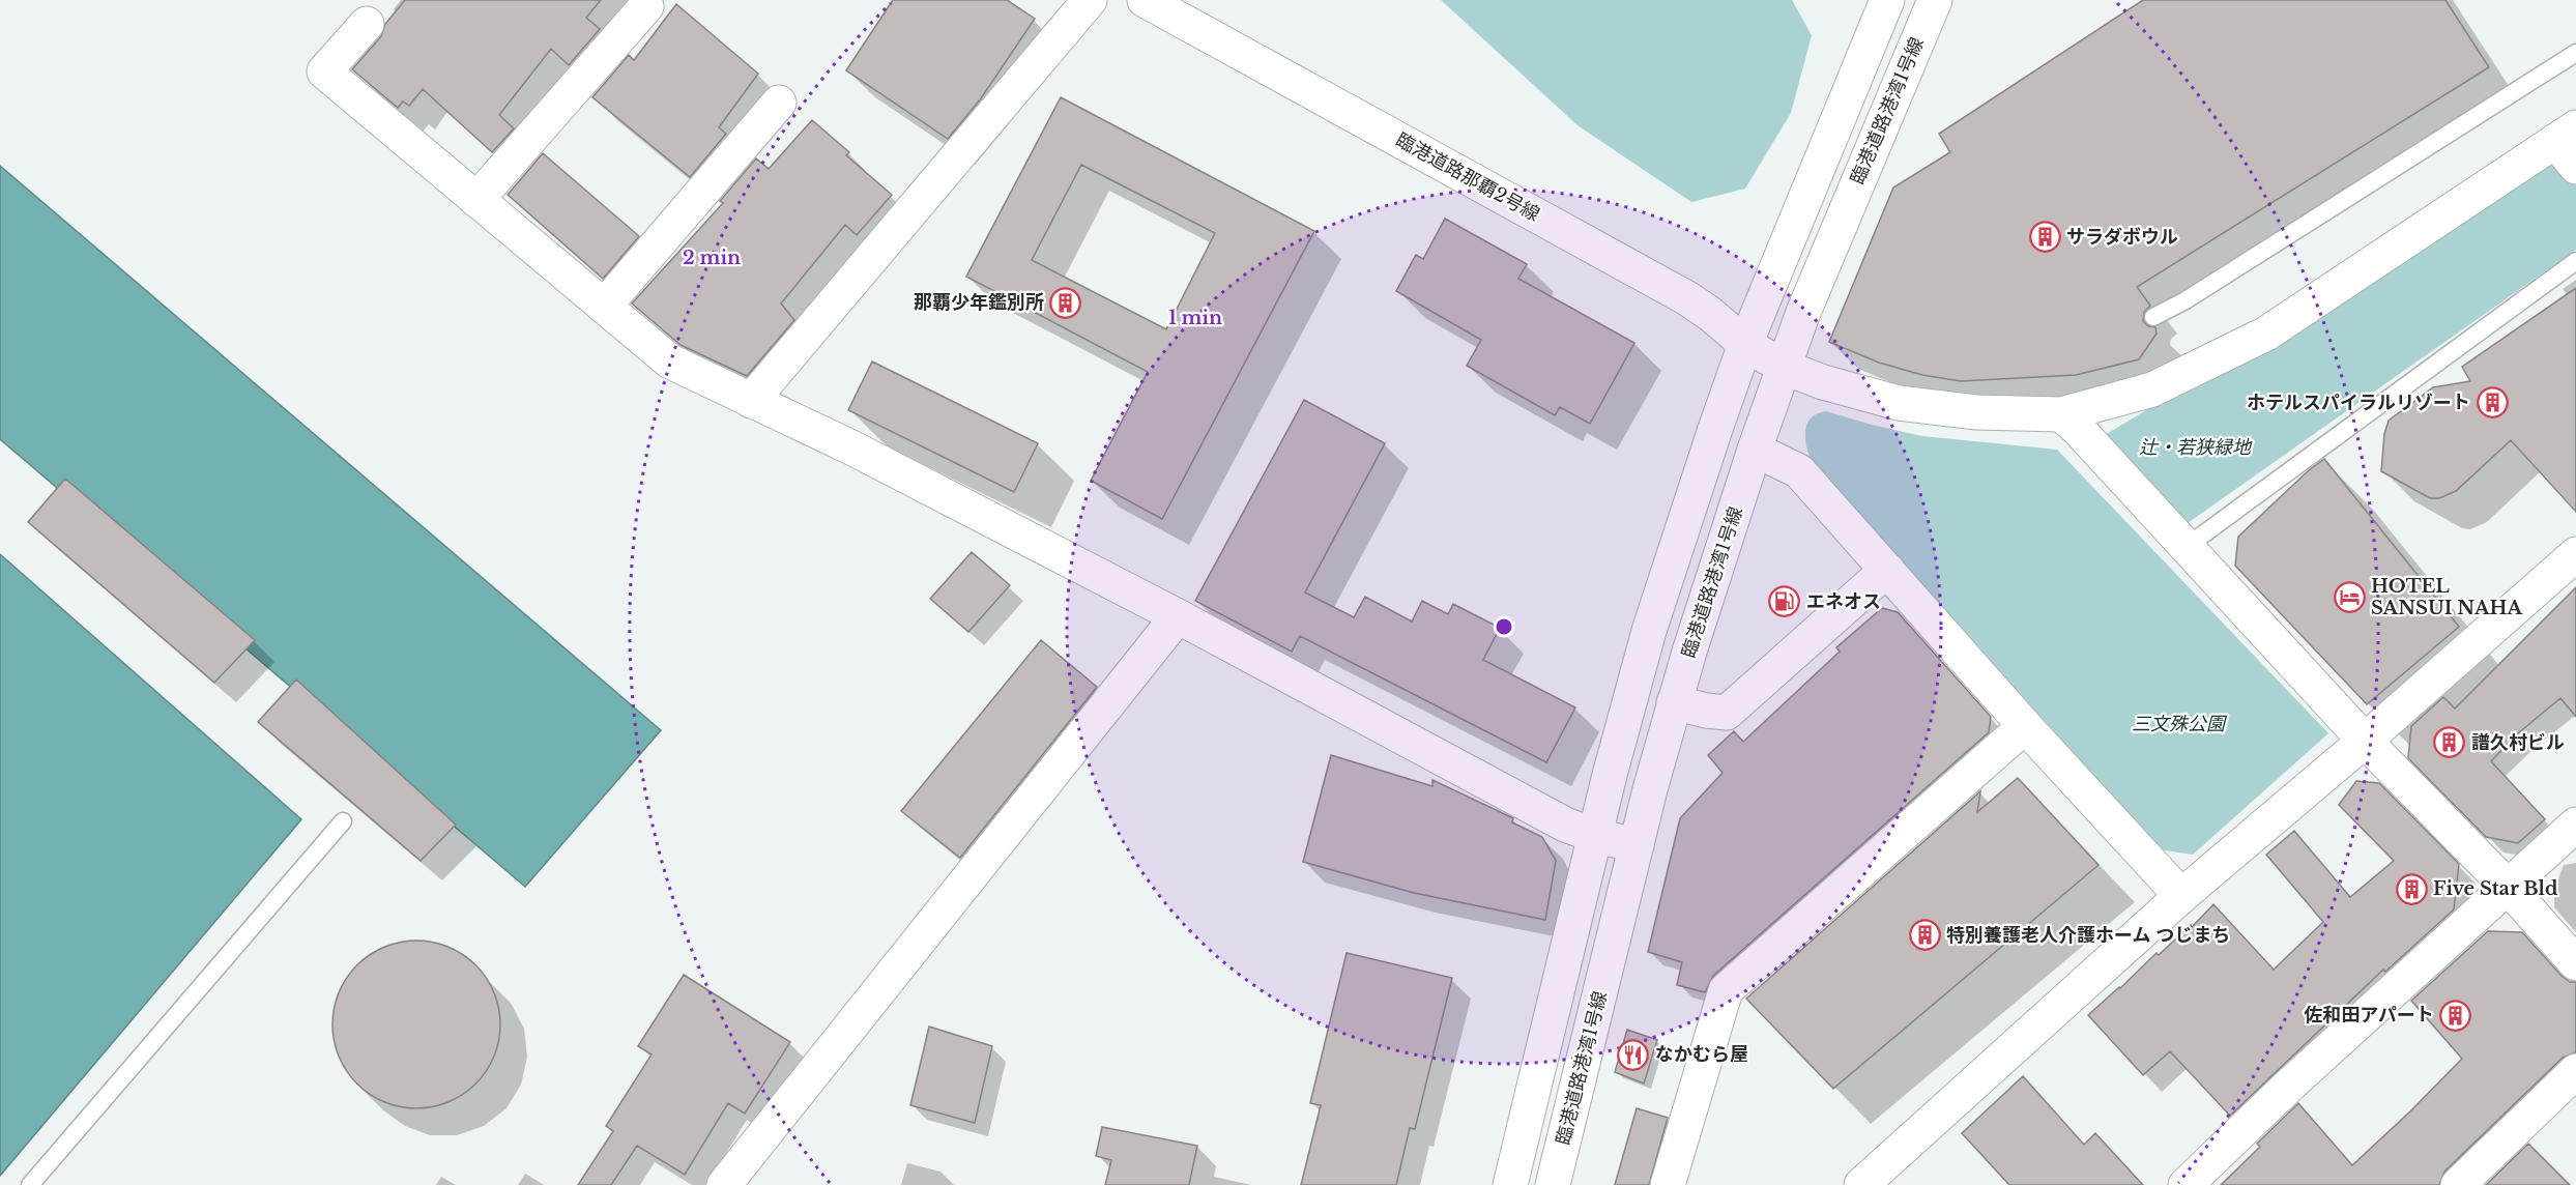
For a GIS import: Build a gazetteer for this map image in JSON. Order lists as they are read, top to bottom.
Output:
{
  "streets": {
    "street": ["臨港道路港湾1号線", "臨港道路那覇2号線"]
  },
  "crossings": [
    ["臨港道路港湾1号線", "臨港道路那覇2号線"]
  ],
  "parks": ["辻・若狭緑地", "三文殊公園"],
  "places": {
    "building": [
      "サラダボウル",
      "那覇少年鑑別所",
      "ホテルスパイラルリゾート",
      "譜久村ビル",
      "Five Star Bld",
      "特別養護老人介護ホーム つじまち",
      "佐和田アパート"
    ],
    "hotel": ["HOTEL SANSUI NAHA"],
    "fuel station": ["エネオス"],
    "restaurant": ["なかむら屋"]
  },
  "rings": ["2 min", "1 min"]
}
